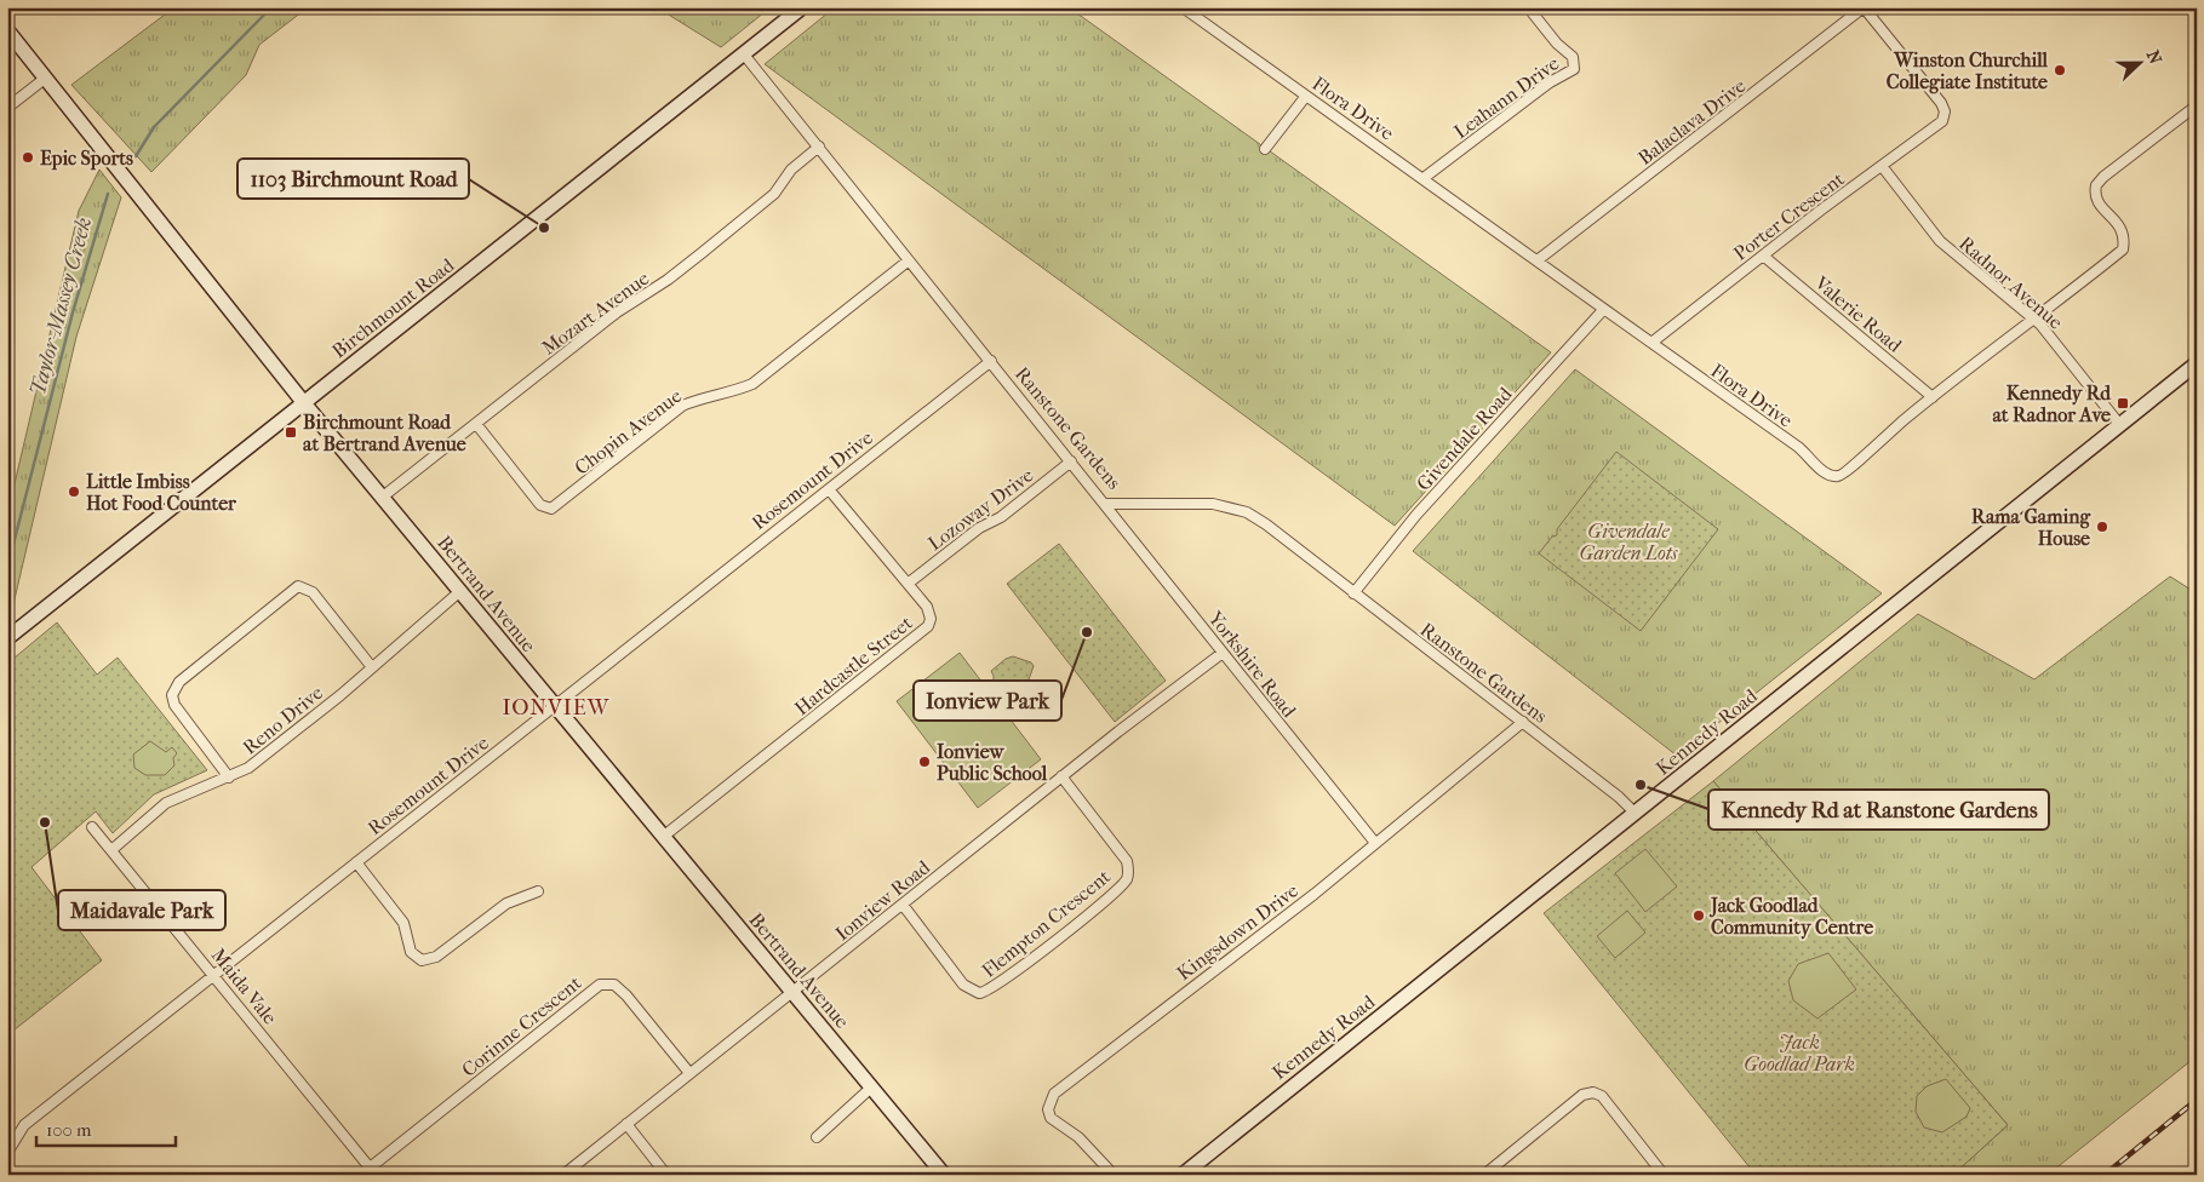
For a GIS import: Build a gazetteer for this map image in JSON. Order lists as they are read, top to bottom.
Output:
{
  "streets": {
    "main road": ["Birchmount Road", "Bertrand Avenue", "Kennedy Road"],
    "street": [
      "Leahann Drive",
      "Flora Drive",
      "Balaclava Drive",
      "Porter Crescent",
      "Radnor Avenue",
      "Mozart Avenue",
      "Valerie Road",
      "Ranstone Gardens",
      "Chopin Avenue",
      "Givendale Road",
      "Rosemount Drive",
      "Lozoway Drive",
      "Yorkshire Road",
      "Hardcastle Street",
      "Reno Drive",
      "Ionview Road",
      "Flempton Crescent",
      "Kingsdown Drive",
      "Maida Vale",
      "Corinne Crescent"
    ]
  },
  "crossings": [
    ["Leahann Drive", "Flora Drive"],
    ["Flora Drive", "Balaclava Drive"],
    ["Flora Drive", "Porter Crescent"],
    ["Flora Drive", "Radnor Avenue"],
    ["Flora Drive", "Valerie Road"],
    ["Flora Drive", "Givendale Road"],
    ["Balaclava Drive", "Porter Crescent"],
    ["Porter Crescent", "Radnor Avenue"],
    ["Porter Crescent", "Valerie Road"],
    ["Radnor Avenue", "Kennedy Road"],
    ["Birchmount Road", "Ranstone Gardens"],
    ["Birchmount Road", "Bertrand Avenue"],
    ["Mozart Avenue", "Ranstone Gardens"],
    ["Mozart Avenue", "Chopin Avenue"],
    ["Mozart Avenue", "Bertrand Avenue"],
    ["Ranstone Gardens", "Chopin Avenue"],
    ["Ranstone Gardens", "Givendale Road"],
    ["Ranstone Gardens", "Rosemount Drive"],
    ["Ranstone Gardens", "Lozoway Drive"],
    ["Ranstone Gardens", "Yorkshire Road"],
    ["Ranstone Gardens", "Kennedy Road"],
    ["Ranstone Gardens", "Kingsdown Drive"],
    ["Rosemount Drive", "Bertrand Avenue"],
    ["Rosemount Drive", "Hardcastle Street"],
    ["Rosemount Drive", "Maida Vale"],
    ["Lozoway Drive", "Hardcastle Street"],
    ["Bertrand Avenue", "Hardcastle Street"],
    ["Bertrand Avenue", "Reno Drive"],
    ["Bertrand Avenue", "Ionview Road"],
    ["Yorkshire Road", "Ionview Road"],
    ["Yorkshire Road", "Kingsdown Drive"],
    ["Reno Drive", "Maida Vale"],
    ["Ionview Road", "Flempton Crescent"],
    ["Ionview Road", "Corinne Crescent"],
    ["Maida Vale", "Corinne Crescent"]
  ],
  "districts": ["IONVIEW"],
  "water": ["Taylor-Massey Creek"],
  "parks": ["Givendale Garden Lots", "Jack Goodlad Park"],
  "places": {
    "other": [
      "Winston Churchill Collegiate Institute",
      "Epic Sports",
      "1103 Birchmount Road",
      "Little Imbiss Hot Food Counter",
      "Rama Gaming House",
      "Ionview Park",
      "Ionview Public School",
      "Kennedy Rd at Ranstone Gardens",
      "Maidavale Park",
      "Jack Goodlad Community Centre"
    ],
    "transit": ["Kennedy Rd at Radnor Ave", "Birchmount Road at Bertrand Avenue"]
  },
  "scale_bar": "100 m",
  "north": "right"
}
